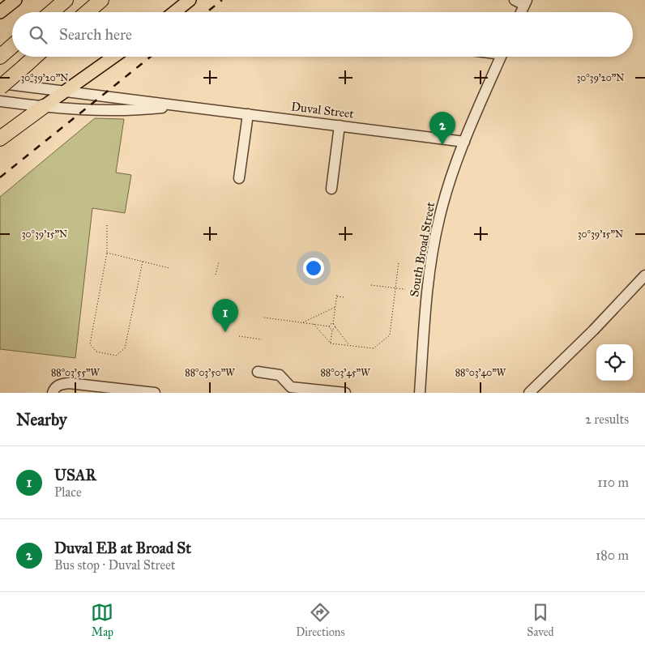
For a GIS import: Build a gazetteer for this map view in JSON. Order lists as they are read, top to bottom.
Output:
{
  "streets": {
    "street": ["Duval Street", "South Broad Street"]
  },
  "crossings": [
    ["Duval Street", "South Broad Street"]
  ],
  "page": {
    "search": "Search here",
    "pins": ["2", "1"],
    "heading": ["Nearby", "2 results"],
    "list": [
      {
        "mark": "1",
        "name": "USAR",
        "note": "Place",
        "value": "110 m"
      },
      {
        "mark": "2",
        "name": "Duval EB at Broad St",
        "note": "Bus stop · Duval Street",
        "value": "180 m"
      }
    ],
    "nav": ["Map", "Directions", "Saved"]
  },
  "coordinates": [
    "30°39'20\"N",
    "30°39'15\"N",
    "88°03'55\"W",
    "88°03'50\"W",
    "88°03'45\"W",
    "88°03'40\"W"
  ]
}
